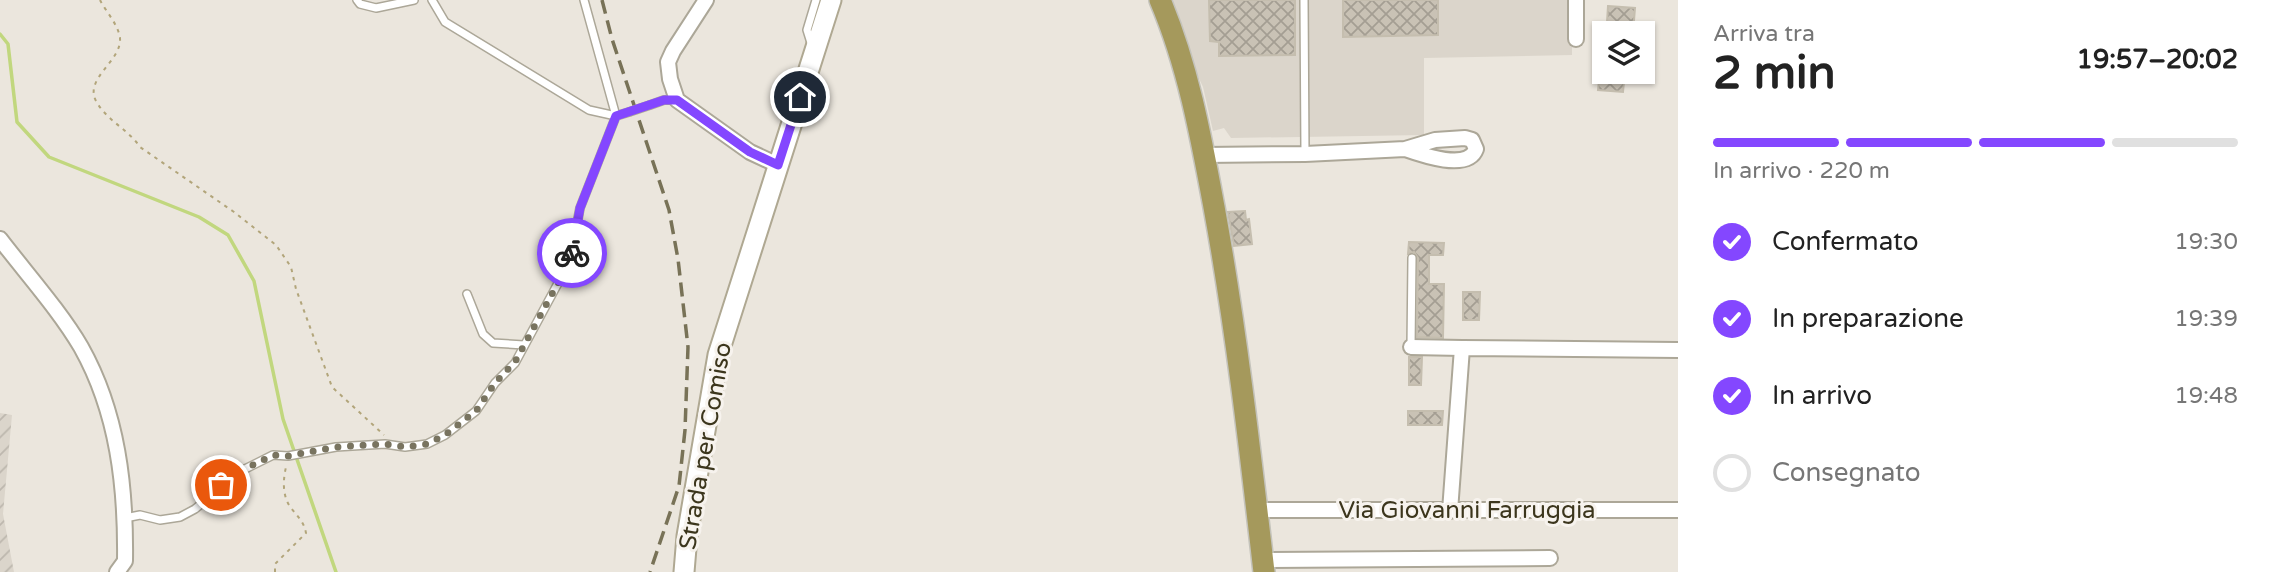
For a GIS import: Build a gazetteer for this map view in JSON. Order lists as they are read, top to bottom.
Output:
{
  "streets": {
    "main road": ["Strada per Comiso"],
    "street": ["Via Giovanni Farruggia"]
  },
  "page": {
    "heading": ["2 min", "Arriva tra", "19:57–20:02"],
    "bar": "In arrivo · 220 m",
    "list": [
      ["Confermato", "19:30"],
      ["In preparazione", "19:39"],
      ["In arrivo", "19:48"],
      "Consegnato"
    ]
  }
}
